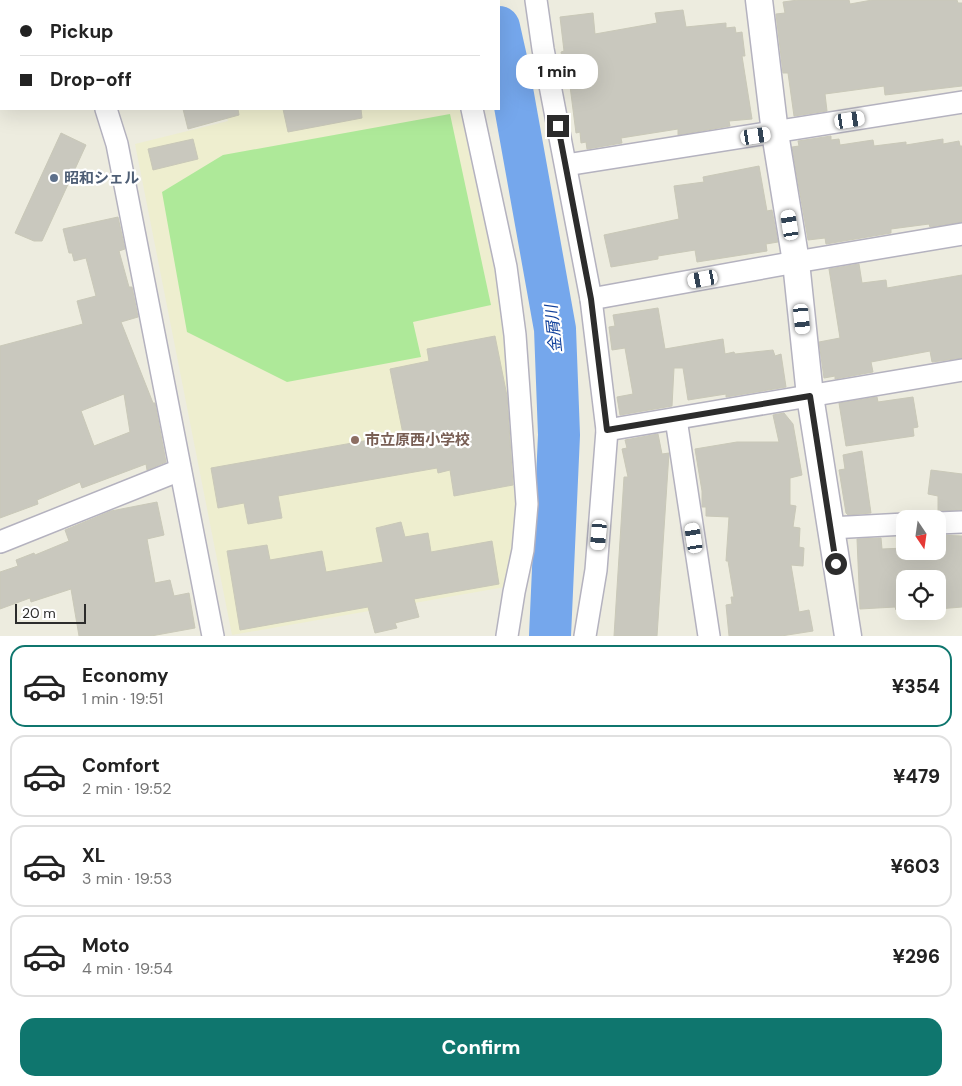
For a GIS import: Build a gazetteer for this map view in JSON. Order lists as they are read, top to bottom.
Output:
{
  "water": ["金屑川"],
  "places": ["昭和シェル", "市立原西小学校"],
  "scale_bar": "20 m",
  "north": "bottom",
  "page": {
    "banner": ["Pickup", "Drop-off"],
    "bubble": "1 min",
    "scale": "20 m",
    "list": [
      {
        "name": "Economy",
        "note": "1 min · 19:51",
        "value": "¥354"
      },
      {
        "name": "Comfort",
        "note": "2 min · 19:52",
        "value": "¥479"
      },
      {
        "name": "XL",
        "note": "3 min · 19:53",
        "value": "¥603"
      },
      {
        "name": "Moto",
        "note": "4 min · 19:54",
        "value": "¥296"
      }
    ],
    "buttons": "Confirm"
  }
}
